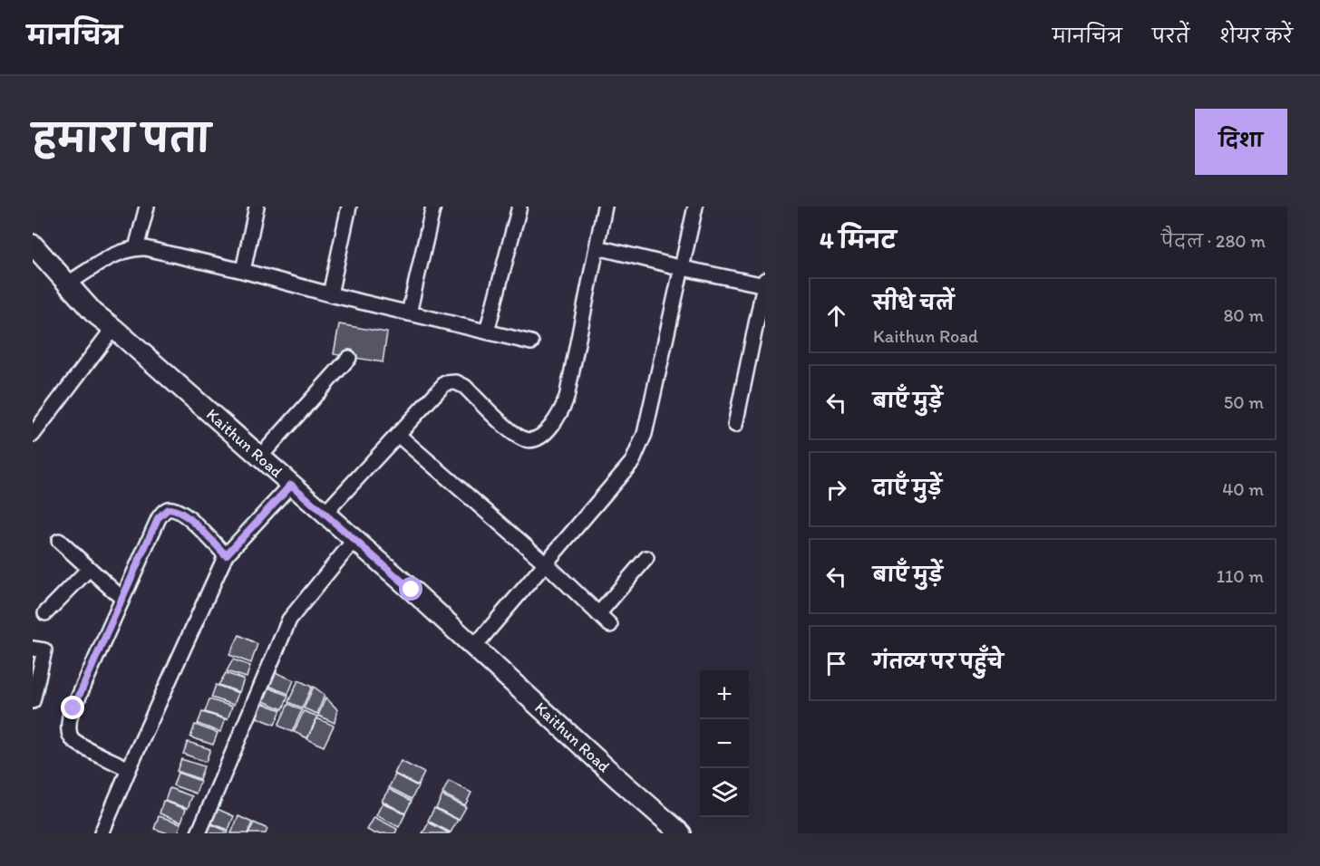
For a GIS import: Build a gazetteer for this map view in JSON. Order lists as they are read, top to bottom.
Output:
{
  "streets": {
    "street": ["Kaithun Road"]
  },
  "page": {
    "header": "मानचित्र",
    "nav": ["मानचित्र", "परतें", "शेयर करें"],
    "title": "हमारा पता",
    "buttons": "दिशा",
    "heading": ["4 मिनट", "पैदल · 280 m"],
    "list": [
      ["सीधे चलें", "Kaithun Road", "80 m"],
      ["बाएँ मुड़ें", "50 m"],
      ["दाएँ मुड़ें", "40 m"],
      ["बाएँ मुड़ें", "110 m"],
      "गंतव्य पर पहुँचे"
    ],
    "map_buttons": ["+", "−"]
  }
}
